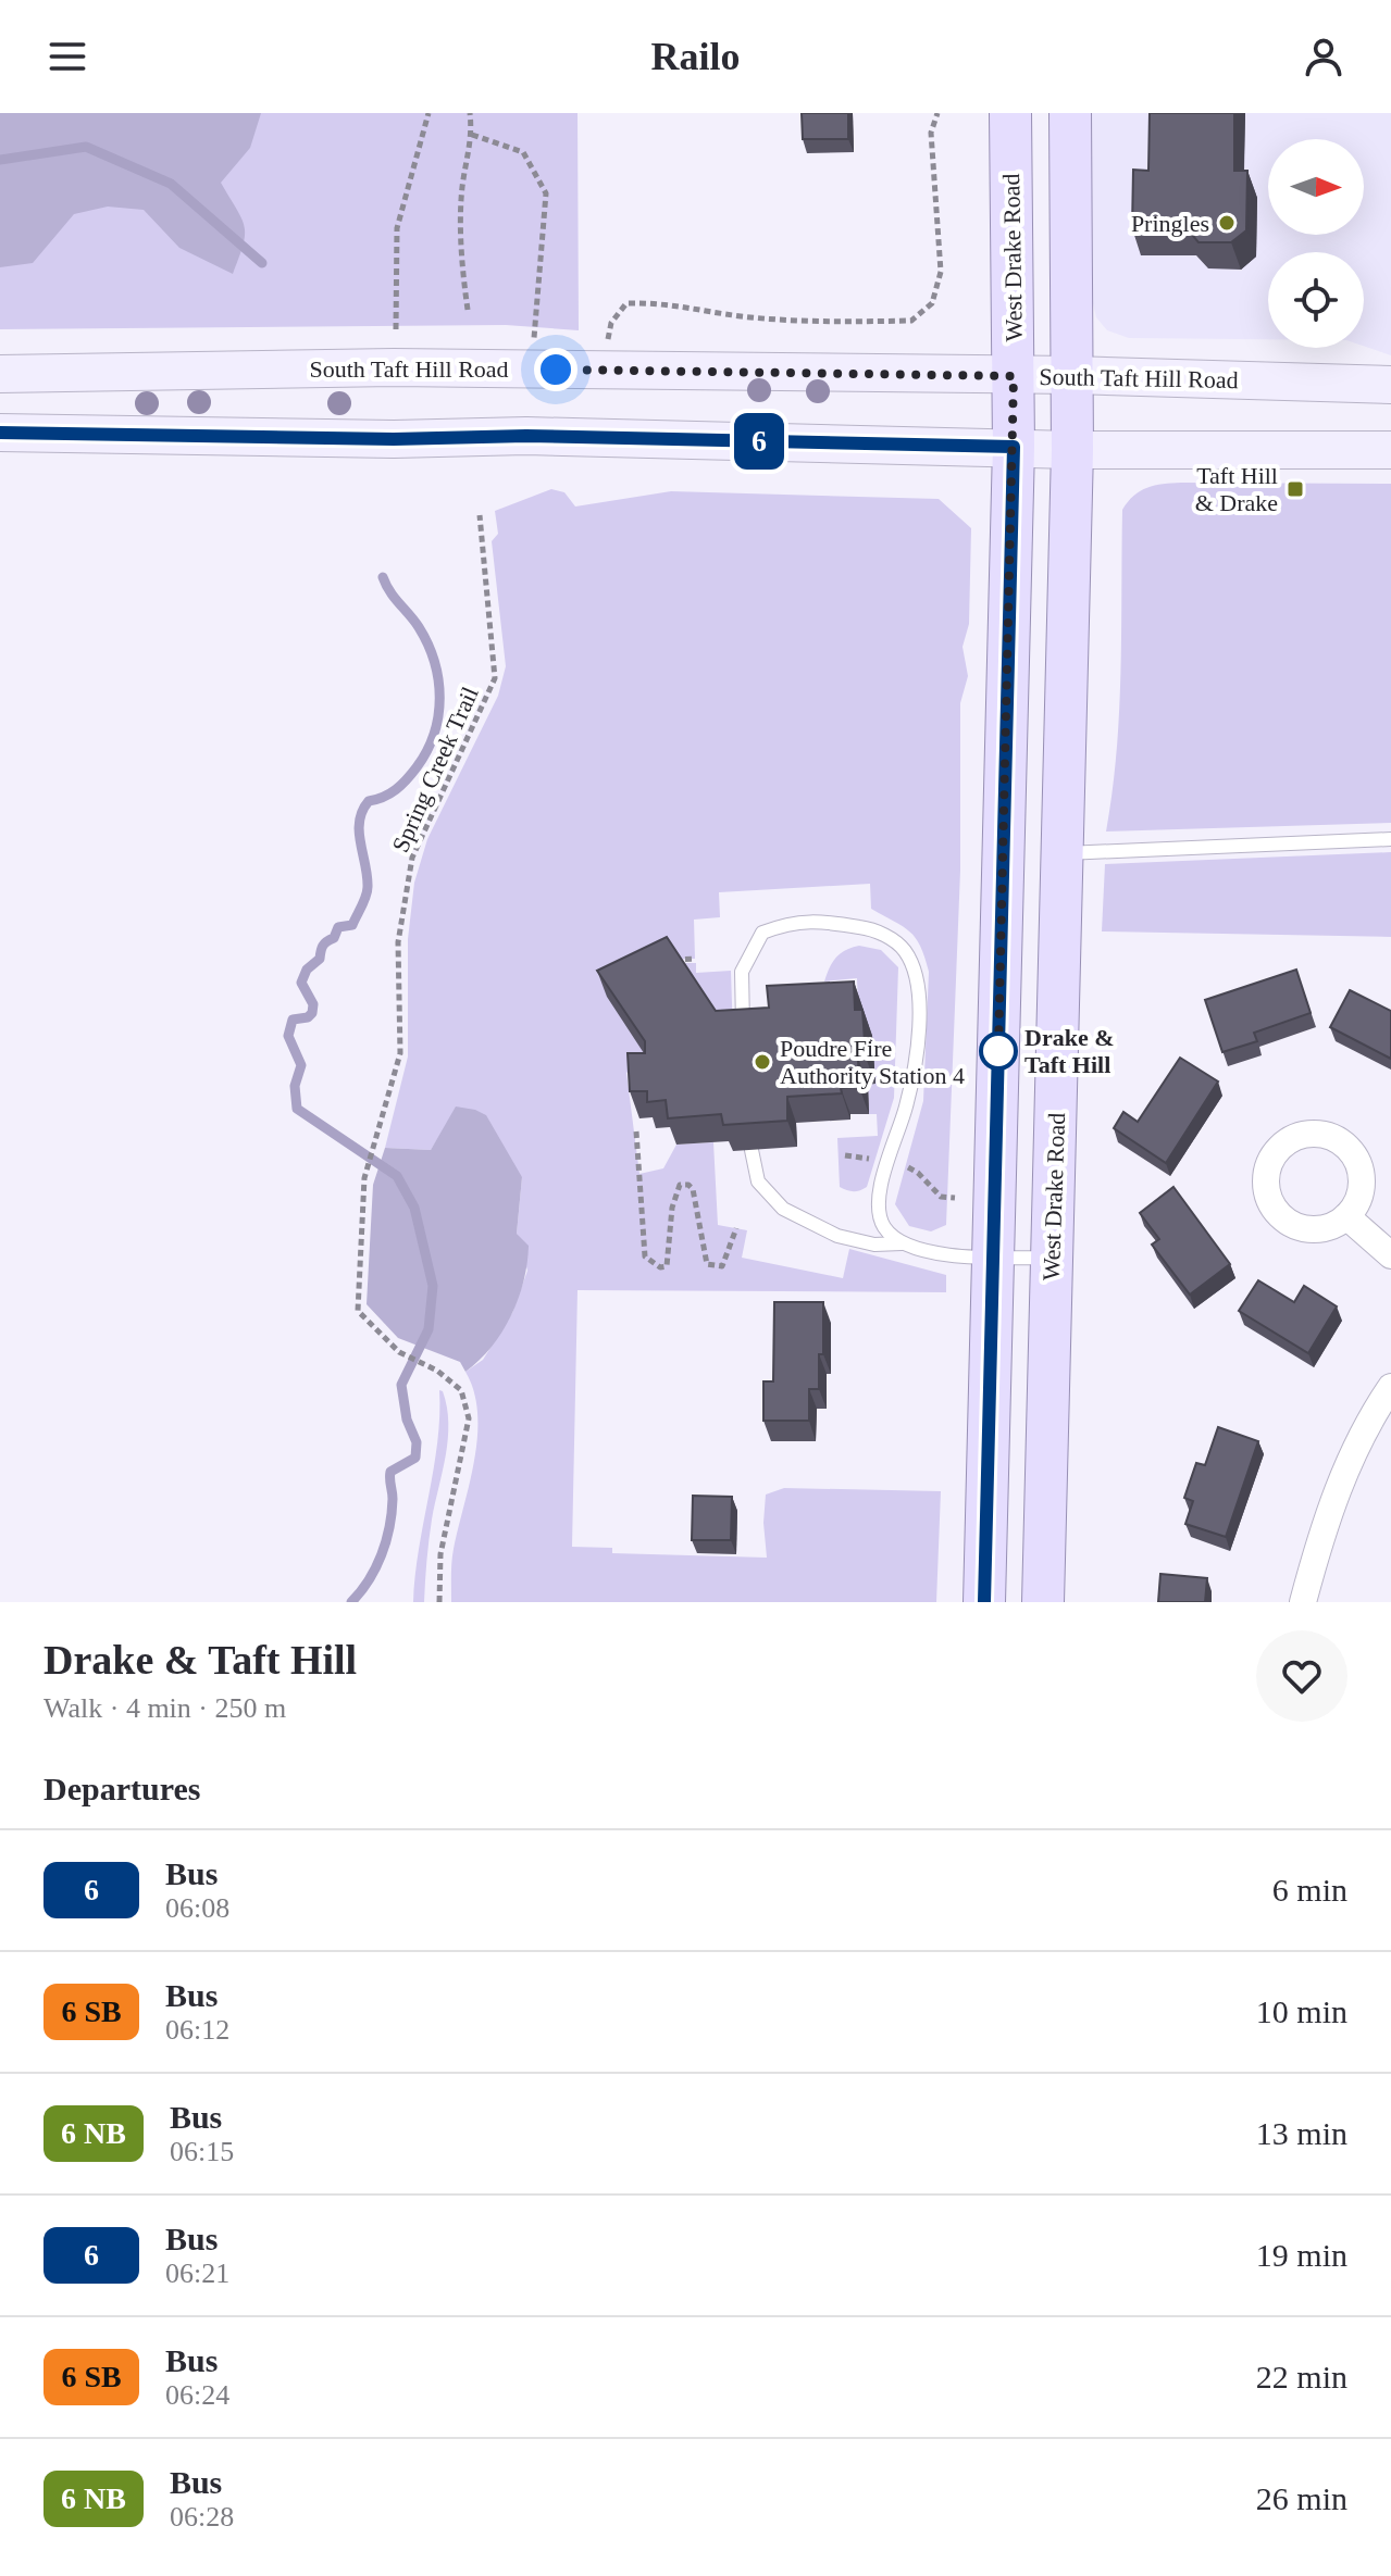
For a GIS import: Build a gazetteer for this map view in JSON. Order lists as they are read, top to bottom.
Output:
{
  "streets": {
    "main road": ["West Drake Road", "South Taft Hill Road"],
    "path": ["Spring Creek Trail"]
  },
  "crossings": [
    ["West Drake Road", "South Taft Hill Road"]
  ],
  "places": {
    "other": ["Pringles", "Drake & Taft Hill", "Poudre Fire Authority Station 4"],
    "transit": ["Taft Hill & Drake"]
  },
  "lines": ["bus line 6"],
  "north": "right",
  "page": {
    "header": "Railo",
    "on_map": "6",
    "heading": [
      ["Drake & Taft Hill", "Walk · 4 min · 250 m"],
      "Departures"
    ],
    "list": [
      {
        "mark": "6",
        "name": "Bus",
        "note": "06:08",
        "value": "6 min"
      },
      {
        "mark": "6 SB",
        "name": "Bus",
        "note": "06:12",
        "value": "10 min"
      },
      {
        "mark": "6 NB",
        "name": "Bus",
        "note": "06:15",
        "value": "13 min"
      },
      {
        "mark": "6",
        "name": "Bus",
        "note": "06:21",
        "value": "19 min"
      },
      {
        "mark": "6 SB",
        "name": "Bus",
        "note": "06:24",
        "value": "22 min"
      },
      {
        "mark": "6 NB",
        "name": "Bus",
        "note": "06:28",
        "value": "26 min"
      }
    ]
  }
}
